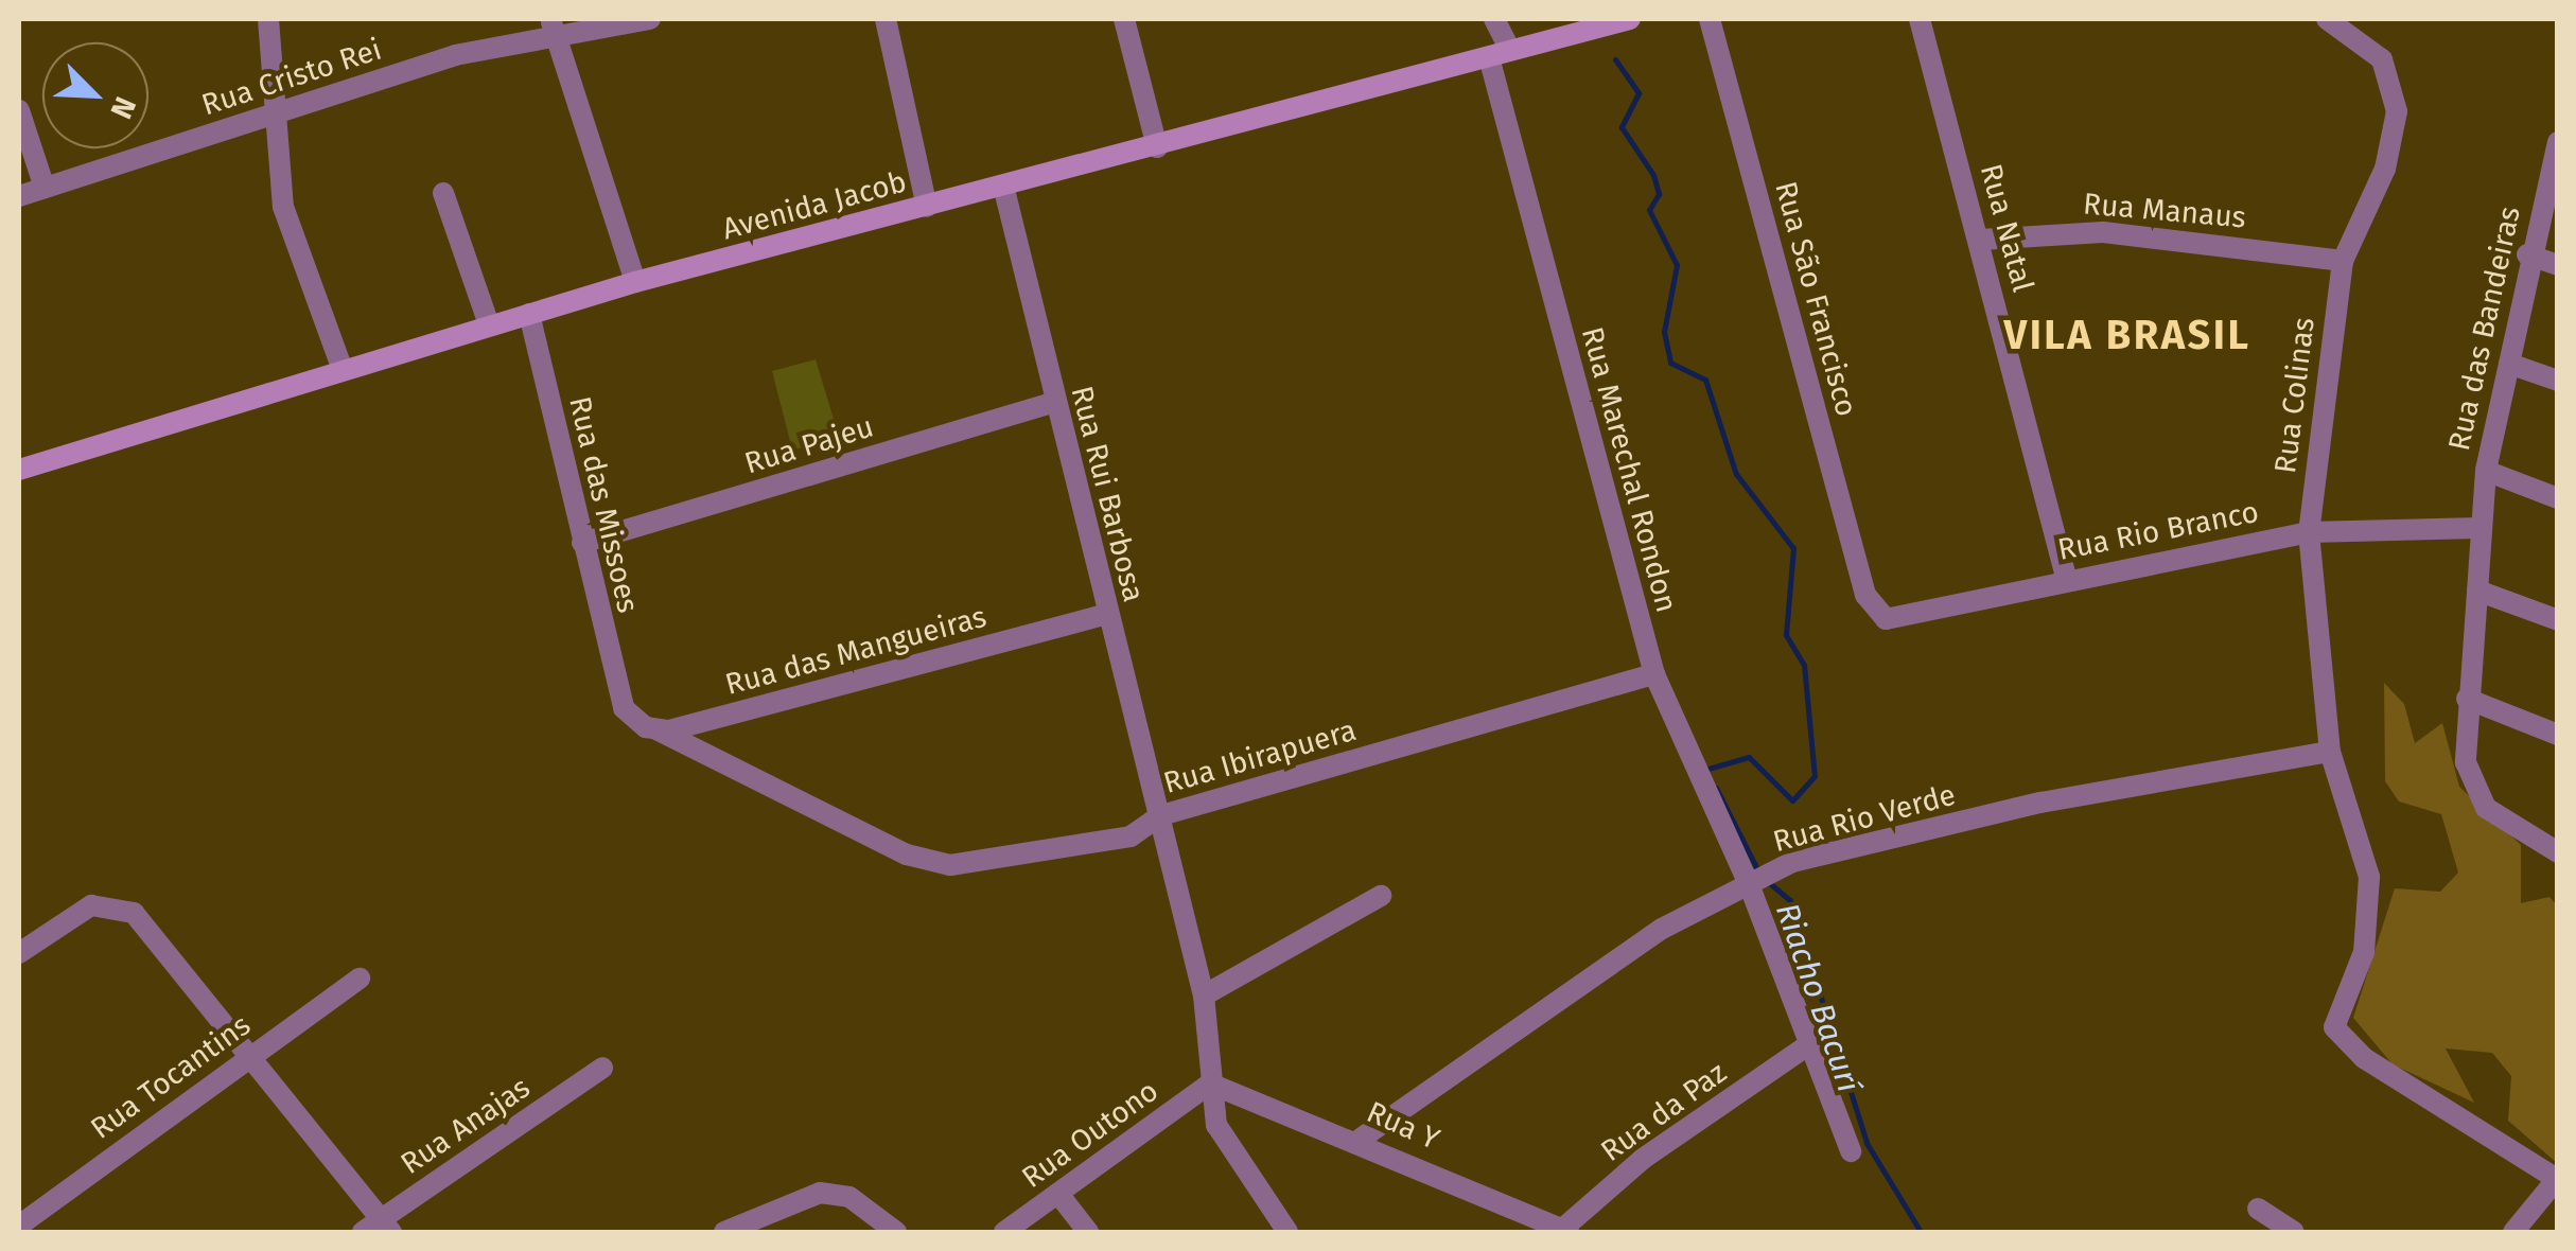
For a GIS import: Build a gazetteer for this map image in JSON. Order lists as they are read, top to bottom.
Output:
{
  "streets": {
    "main road": ["Avenida Jacob"],
    "street": [
      "Rua Cristo Rei",
      "Rua Manaus",
      "Rua Natal",
      "Rua São Francisco",
      "Rua das Bandeiras",
      "Rua Colinas",
      "Rua Pajeu",
      "Rua Marechal Rondon",
      "Rua Rui Barbosa",
      "Rua das Missoes",
      "Rua Rio Branco",
      "Rua das Mangueiras",
      "Rua Ibirapuera",
      "Rua Rio Verde",
      "Rua Tocantins",
      "Rua da Paz",
      "Rua Anajas",
      "Rua Y",
      "Rua Outono"
    ]
  },
  "crossings": [
    ["Avenida Jacob", "Rua Marechal Rondon"],
    ["Avenida Jacob", "Rua Rui Barbosa"],
    ["Avenida Jacob", "Rua das Missoes"],
    ["Rua Manaus", "Rua Natal"],
    ["Rua Manaus", "Rua Colinas"],
    ["Rua Natal", "Rua Rio Branco"],
    ["Rua São Francisco", "Rua Rio Branco"],
    ["Rua das Bandeiras", "Rua Rio Branco"],
    ["Rua Colinas", "Rua Rio Branco"],
    ["Rua Colinas", "Rua Rio Verde"],
    ["Rua Pajeu", "Rua Rui Barbosa"],
    ["Rua Pajeu", "Rua das Missoes"],
    ["Rua Marechal Rondon", "Rua Ibirapuera"],
    ["Rua Marechal Rondon", "Rua Rio Verde"],
    ["Rua Marechal Rondon", "Rua da Paz"],
    ["Rua Rui Barbosa", "Rua das Mangueiras"],
    ["Rua Rui Barbosa", "Rua Ibirapuera"],
    ["Rua Rui Barbosa", "Rua Y"],
    ["Rua Rui Barbosa", "Rua Outono"],
    ["Rua das Missoes", "Rua das Mangueiras"],
    ["Rua das Missoes", "Rua Ibirapuera"],
    ["Rua das Mangueiras", "Rua Ibirapuera"],
    ["Rua Rio Verde", "Rua Y"],
    ["Rua da Paz", "Rua Y"],
    ["Rua Y", "Rua Outono"]
  ],
  "districts": ["VILA BRASIL"],
  "water": ["Riacho Bacurí"],
  "north": "bottom right"
}
